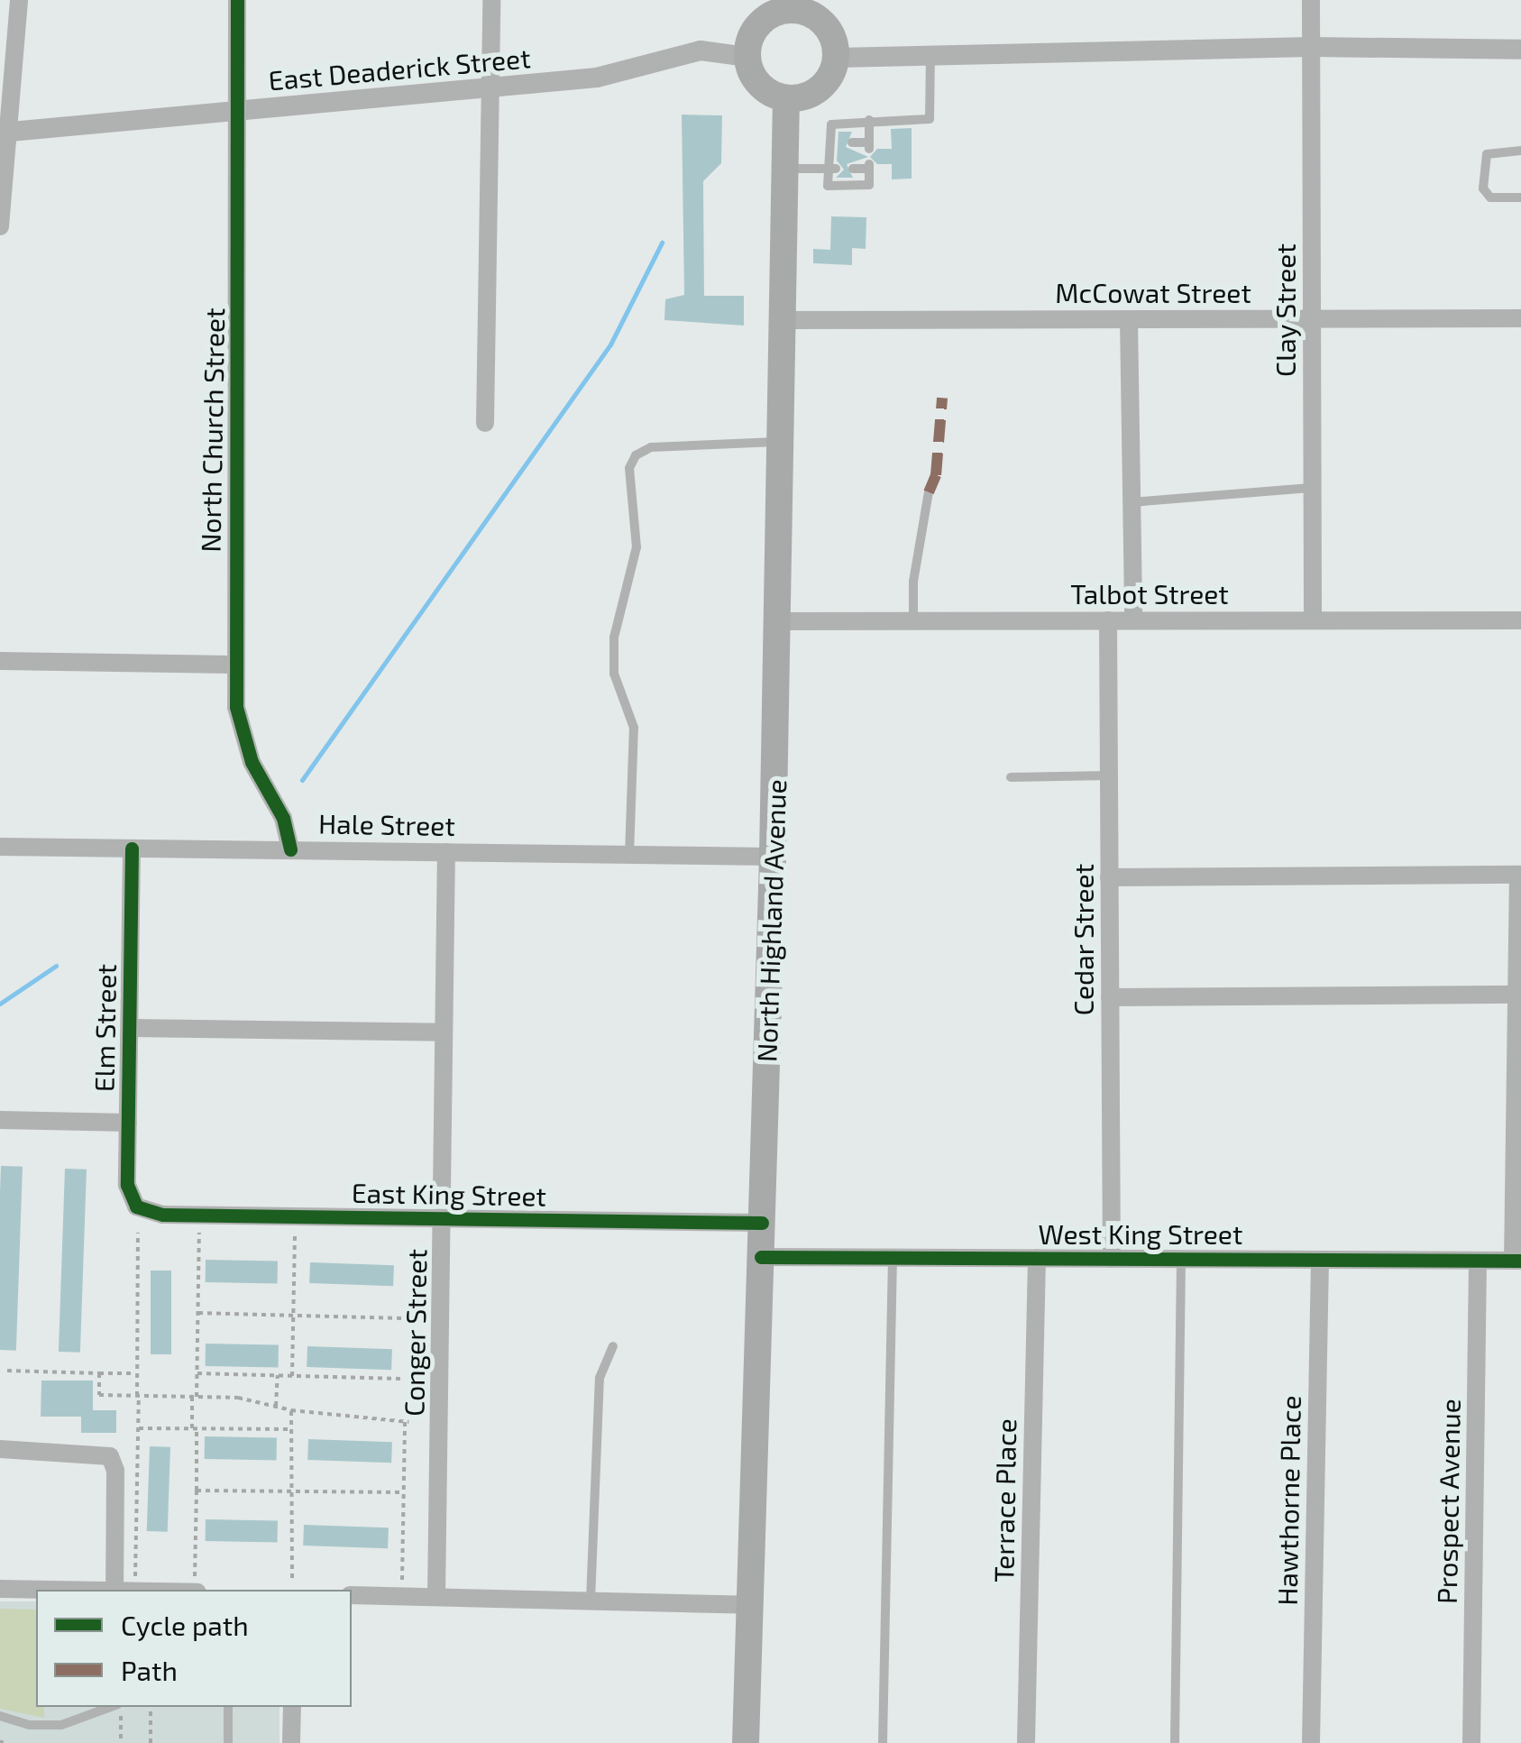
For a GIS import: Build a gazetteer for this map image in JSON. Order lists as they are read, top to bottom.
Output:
{
  "streets": {
    "main road": ["North Highland Avenue"],
    "street": [
      "East Deaderick Street",
      "McCowat Street",
      "Clay Street",
      "North Church Street",
      "Talbot Street",
      "Hale Street",
      "Cedar Street",
      "Elm Street",
      "East King Street",
      "West King Street",
      "Conger Street",
      "Terrace Place",
      "Hawthorne Place",
      "Prospect Avenue"
    ]
  },
  "crossings": [
    ["East Deaderick Street", "North Church Street"],
    ["East Deaderick Street", "North Highland Avenue"],
    ["McCowat Street", "Clay Street"],
    ["McCowat Street", "North Highland Avenue"],
    ["Clay Street", "Talbot Street"],
    ["North Church Street", "Hale Street"],
    ["Talbot Street", "North Highland Avenue"],
    ["Talbot Street", "Cedar Street"],
    ["Hale Street", "North Highland Avenue"],
    ["Hale Street", "Elm Street"],
    ["Hale Street", "Conger Street"],
    ["North Highland Avenue", "East King Street"],
    ["North Highland Avenue", "West King Street"],
    ["Cedar Street", "West King Street"],
    ["Elm Street", "East King Street"],
    ["East King Street", "Conger Street"],
    ["West King Street", "Terrace Place"],
    ["West King Street", "Hawthorne Place"],
    ["West King Street", "Prospect Avenue"]
  ],
  "legend": ["Cycle path", "Path"]
}
